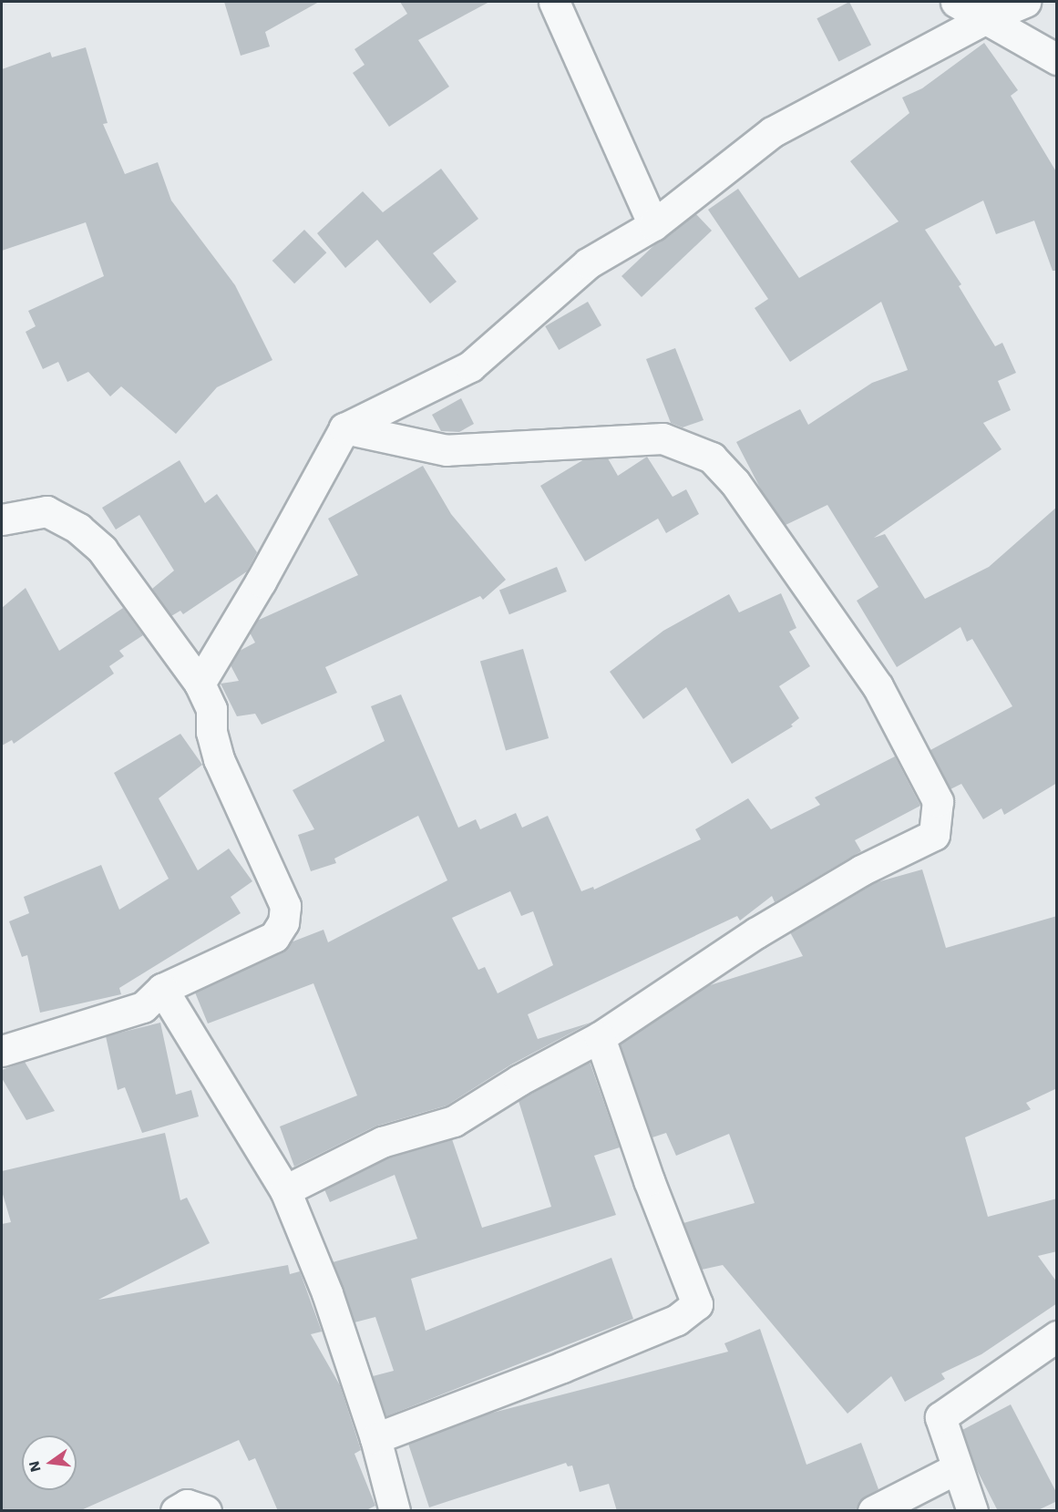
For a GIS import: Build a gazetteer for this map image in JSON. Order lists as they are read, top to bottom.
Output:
{
  "north": "left"
}
